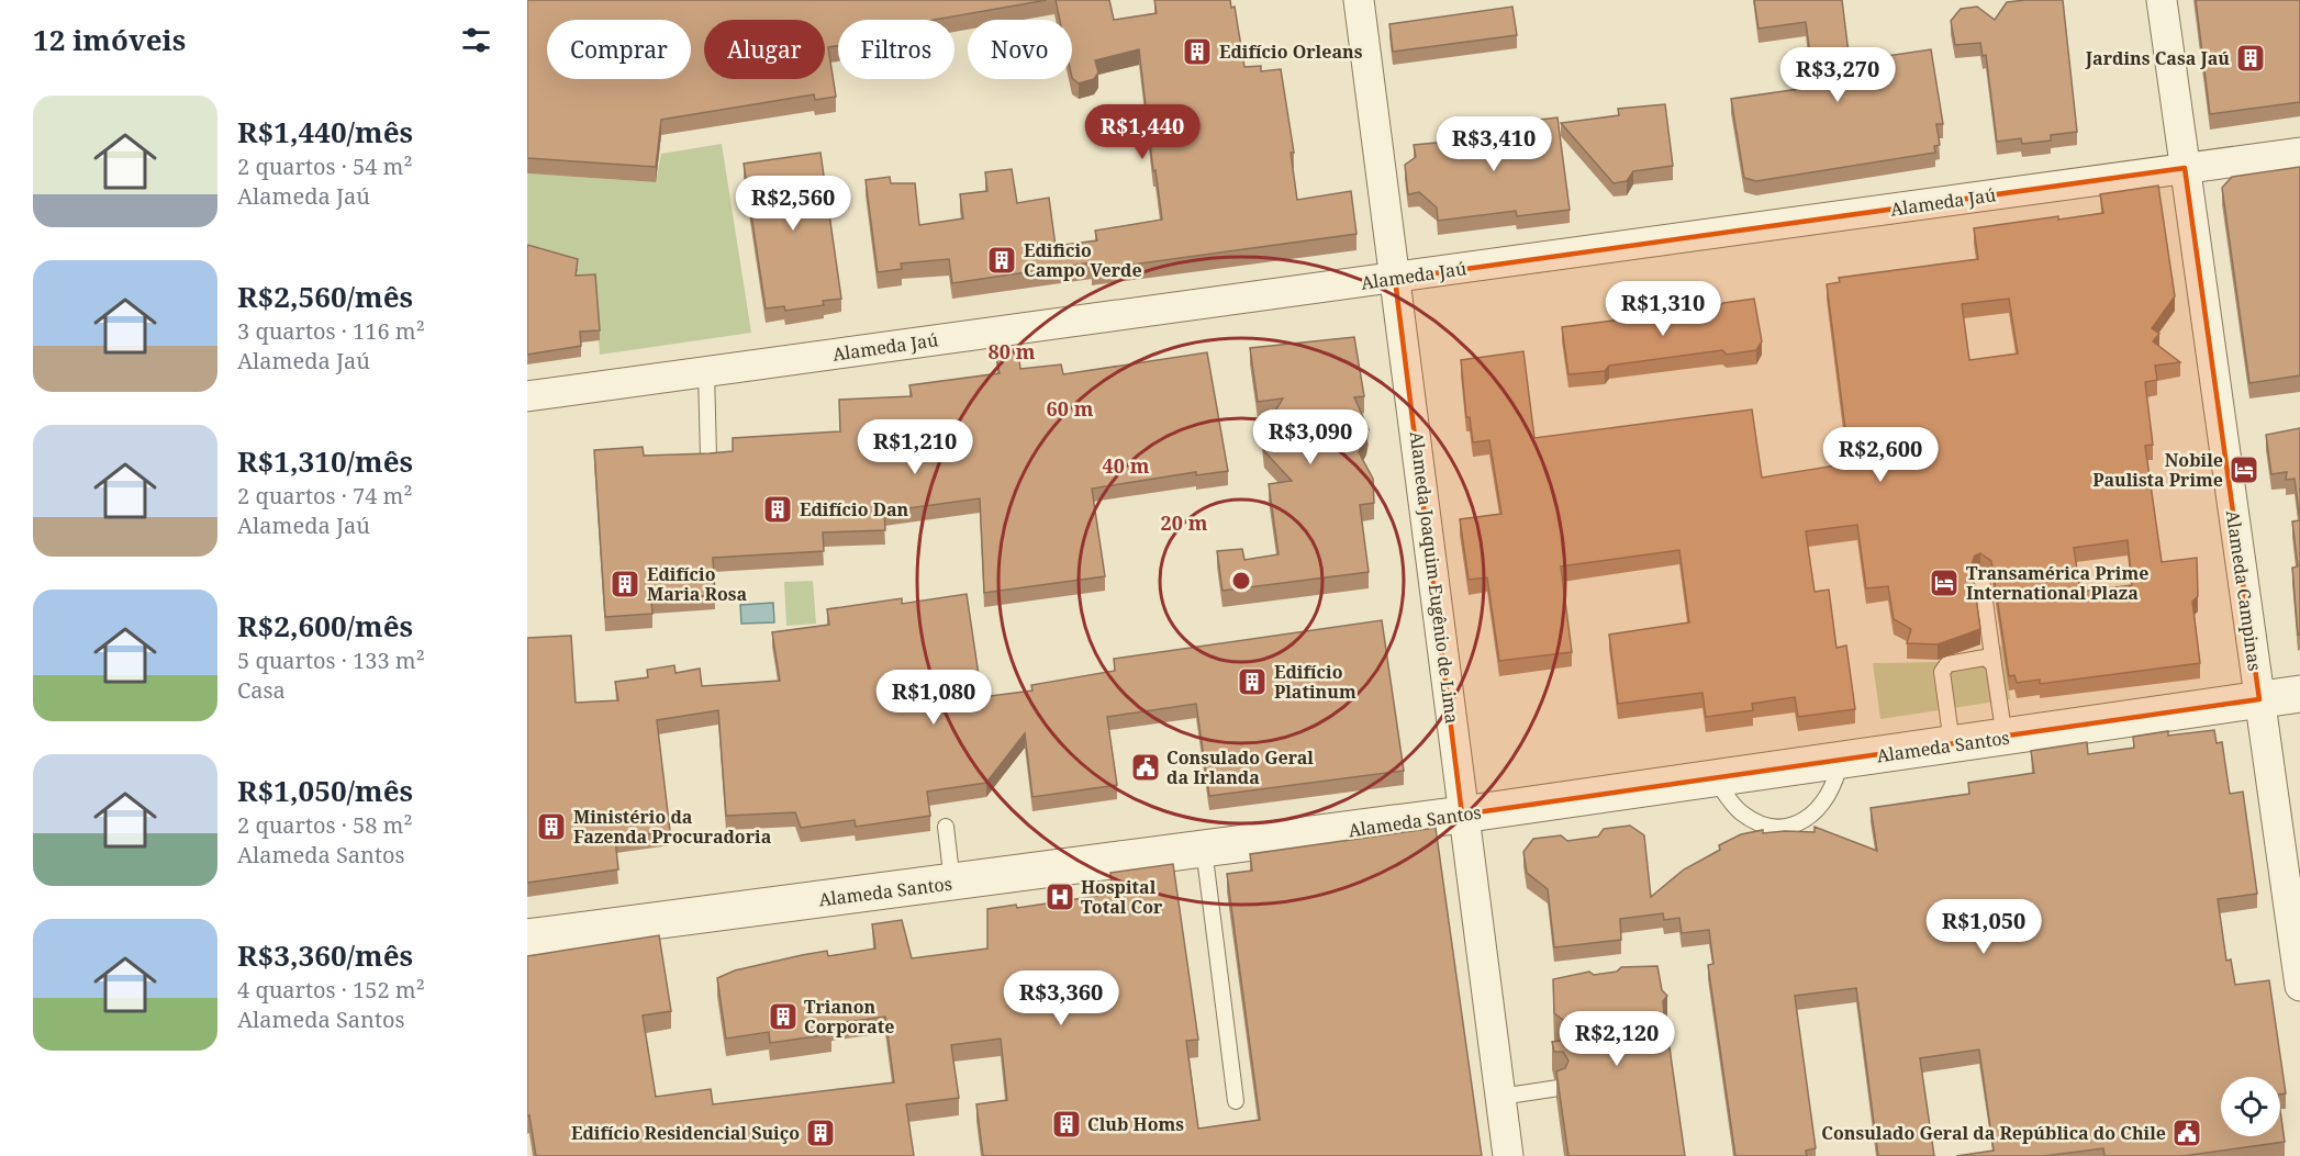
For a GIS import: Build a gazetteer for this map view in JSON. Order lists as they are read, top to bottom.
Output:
{
  "streets": {
    "street": [
      "Alameda Jaú",
      "Alameda Joaquim Eugênio de Lima",
      "Alameda Campinas",
      "Alameda Santos"
    ]
  },
  "crossings": [
    ["Alameda Jaú", "Alameda Joaquim Eugênio de Lima"],
    ["Alameda Jaú", "Alameda Campinas"],
    ["Alameda Joaquim Eugênio de Lima", "Alameda Santos"],
    ["Alameda Campinas", "Alameda Santos"]
  ],
  "places": {
    "building": [
      "Edifício Orleans",
      "Jardins Casa Jaú",
      "Edificio Campo Verde",
      "Edifício Dan",
      "Edifício Maria Rosa",
      "Edifício Platinum",
      "Ministério da Fazenda Procuradoria",
      "Trianon Corporate",
      "Club Homs",
      "Edifício Residencial Suiço"
    ],
    "hotel": ["Nobile Paulista Prime", "Transamérica Prime International Plaza"],
    "public building": ["Consulado Geral da Irlanda", "Consulado Geral da República do Chile"],
    "hospital": ["Hospital Total Cor"]
  },
  "page": {
    "heading": "12 imóveis",
    "chip": [
      "Comprar",
      "Alugar",
      "Filtros",
      "Novo"
    ],
    "price": [
      "R$3,270",
      "R$1,440",
      "R$3,410",
      "R$2,560",
      "R$1,310",
      "R$3,090",
      "R$1,210",
      "R$2,600",
      "R$1,080",
      "R$1,050",
      "R$3,360",
      "R$2,120"
    ],
    "list": [
      {
        "name": "R$1,440/mês",
        "note": "2 quartos · 54 m² · Alameda Jaú"
      },
      {
        "name": "R$2,560/mês",
        "note": "3 quartos · 116 m² · Alameda Jaú"
      },
      {
        "name": "R$1,310/mês",
        "note": "2 quartos · 74 m² · Alameda Jaú"
      },
      {
        "name": "R$2,600/mês",
        "note": "5 quartos · 133 m² · Casa"
      },
      {
        "name": "R$1,050/mês",
        "note": "2 quartos · 58 m² · Alameda Santos"
      },
      {
        "name": "R$3,360/mês",
        "note": "4 quartos · 152 m² · Alameda Santos"
      }
    ]
  },
  "rings": [
    "80 m",
    "60 m",
    "40 m",
    "20 m"
  ]
}
